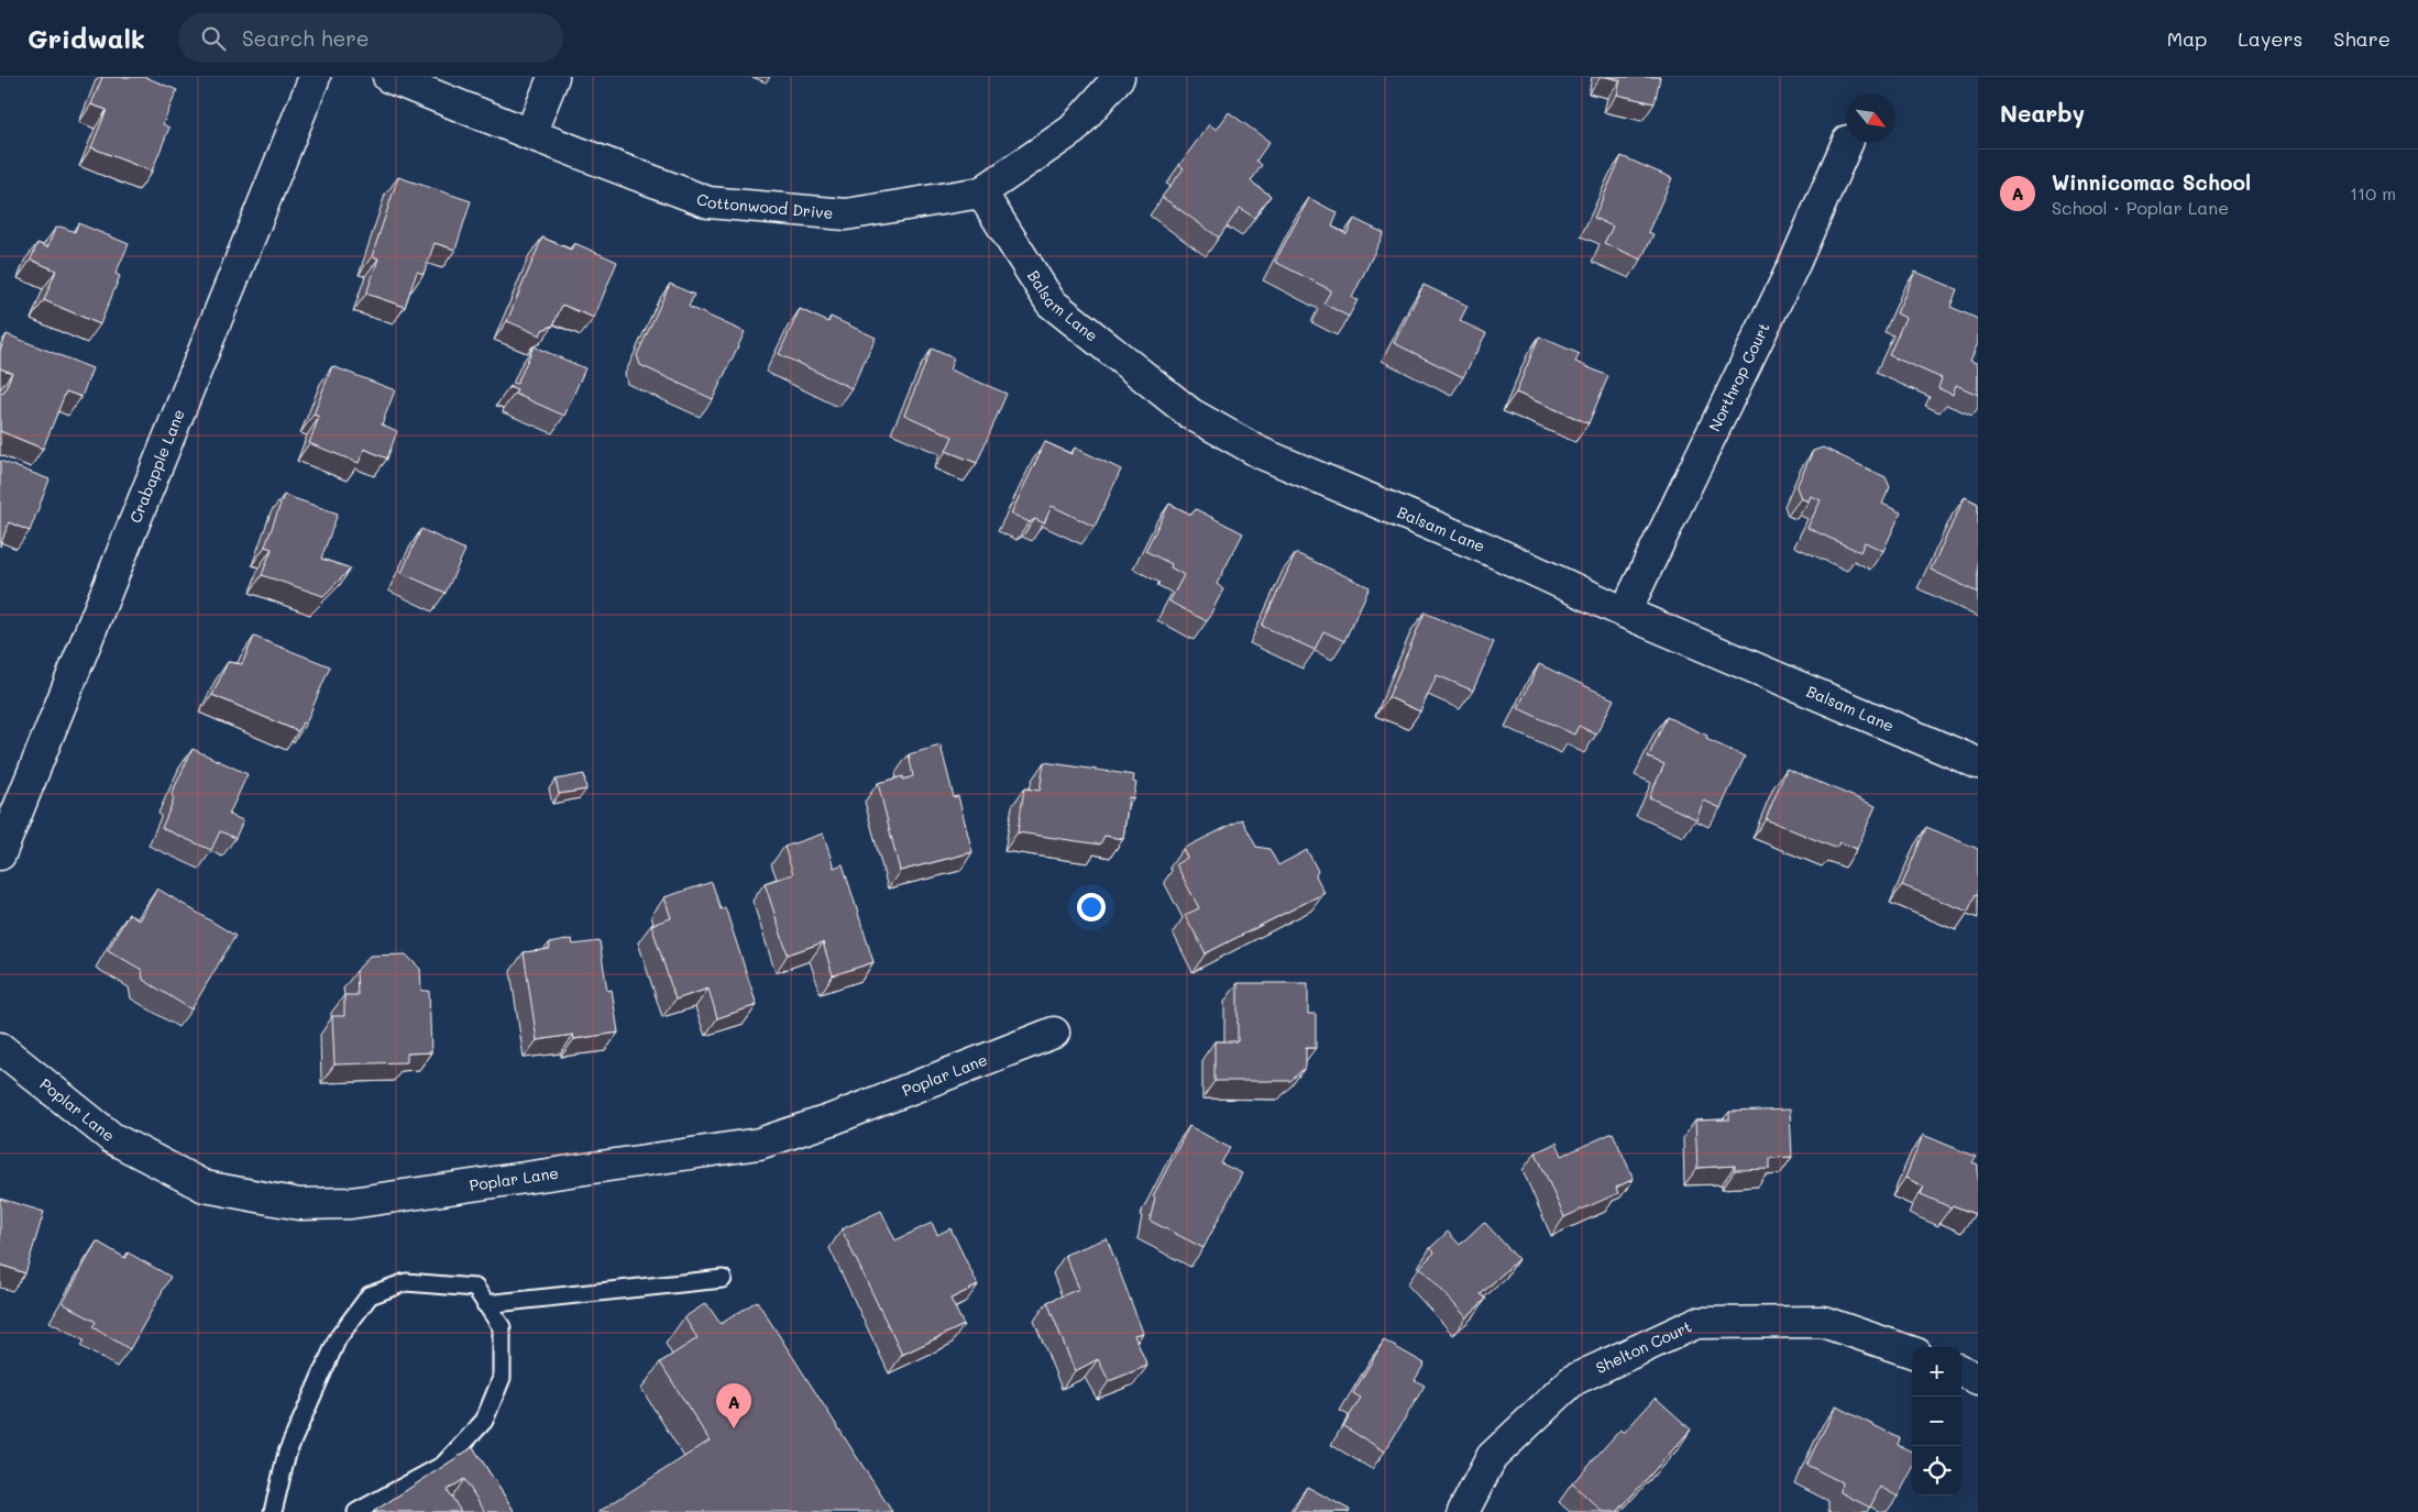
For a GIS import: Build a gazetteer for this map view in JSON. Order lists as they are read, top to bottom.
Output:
{
  "streets": {
    "street": [
      "Cottonwood Drive",
      "Balsam Lane",
      "Northrop Court",
      "Crabapple Lane",
      "Poplar Lane",
      "Shelton Court"
    ]
  },
  "crossings": [
    ["Cottonwood Drive", "Balsam Lane"],
    ["Balsam Lane", "Northrop Court"]
  ],
  "north": "bottom right",
  "page": {
    "header": "Gridwalk",
    "search": "Search here",
    "nav": ["Map", "Layers", "Share"],
    "heading": "Nearby",
    "list": [
      {
        "mark": "A",
        "name": "Winnicomac School",
        "note": "School · Poplar Lane",
        "value": "110 m"
      }
    ],
    "map_buttons": ["+", "−"],
    "pins": "A"
  }
}
